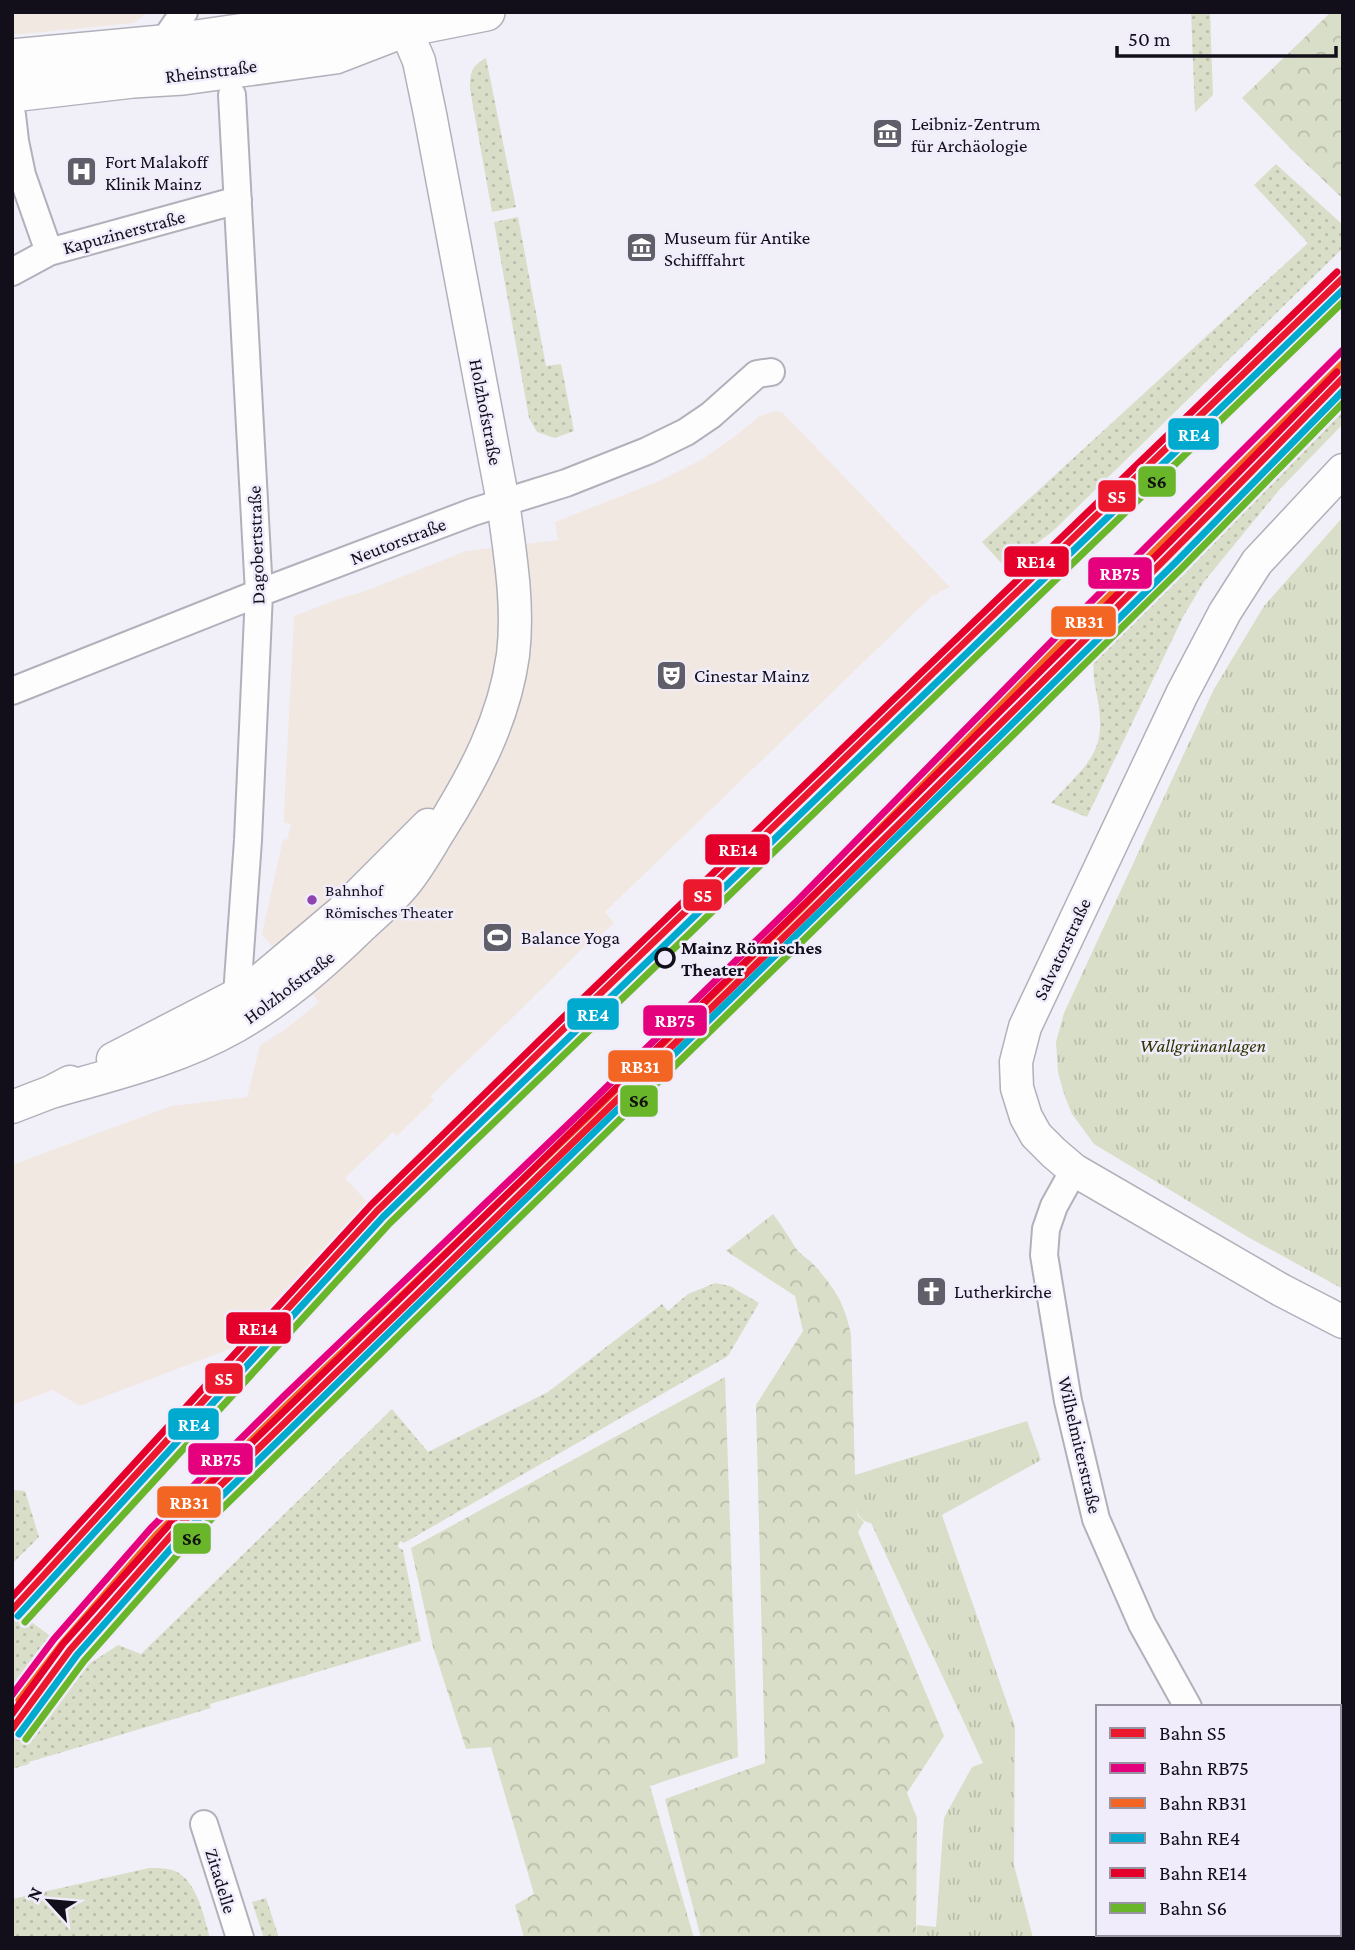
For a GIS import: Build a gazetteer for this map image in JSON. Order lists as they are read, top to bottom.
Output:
{
  "streets": {
    "main road": ["Rheinstraße"],
    "street": [
      "Kapuzinerstraße",
      "Holzhofstraße",
      "Neutorstraße",
      "Dagobertstraße",
      "Salvatorstraße",
      "Wilhelmiterstraße",
      "Zitadelle"
    ]
  },
  "crossings": [
    ["Rheinstraße", "Holzhofstraße"],
    ["Rheinstraße", "Dagobertstraße"],
    ["Kapuzinerstraße", "Dagobertstraße"],
    ["Holzhofstraße", "Neutorstraße"],
    ["Holzhofstraße", "Dagobertstraße"],
    ["Neutorstraße", "Dagobertstraße"],
    ["Salvatorstraße", "Wilhelmiterstraße"]
  ],
  "parks": ["Wallgrünanlagen"],
  "places": {
    "museum": ["Leibniz-Zentrum für Archäologie", "Museum für Antike Schifffahrt"],
    "hospital": ["Fort Malakoff Klinik Mainz"],
    "theatre": ["Cinestar Mainz"],
    "other": ["Bahnhof Römisches Theater", "Mainz Römisches Theater"],
    "sports": ["Balance Yoga"],
    "church": ["Lutherkirche"]
  },
  "lines": [
    "rail line RE14",
    "rail line S5",
    "rail line RE4",
    "rail line S6",
    "rail line RB75",
    "rail line RB31"
  ],
  "legend": [
    "Bahn S5",
    "Bahn RB75",
    "Bahn RB31",
    "Bahn RE4",
    "Bahn RE14",
    "Bahn S6"
  ],
  "scale_bar": "50 m",
  "north": "top left"
}
